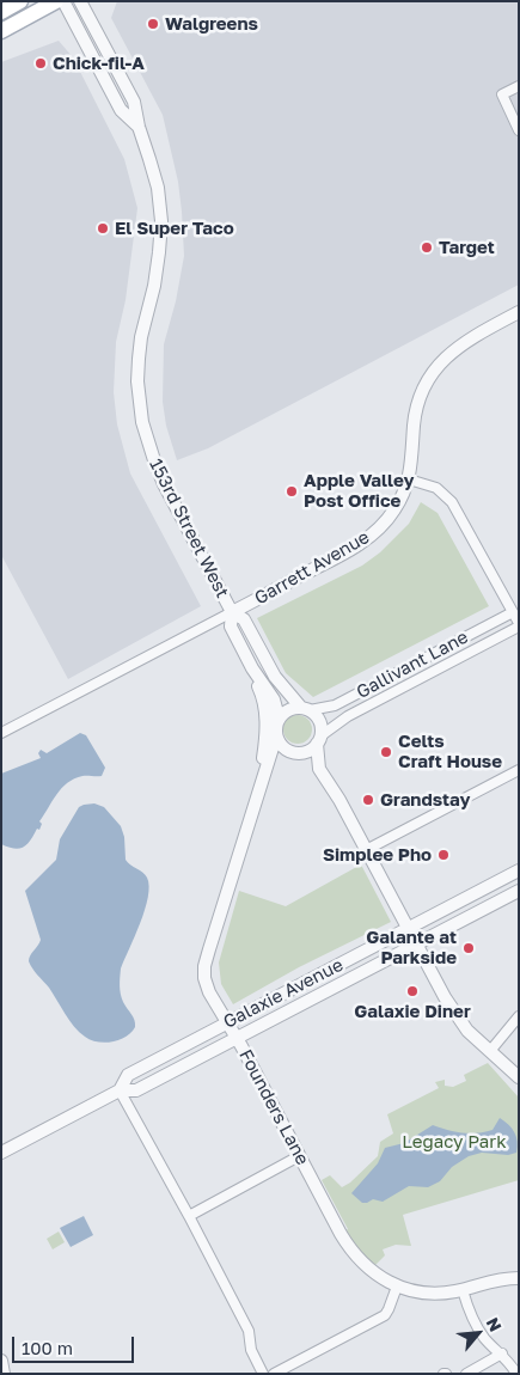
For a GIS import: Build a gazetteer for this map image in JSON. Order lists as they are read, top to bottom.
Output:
{
  "streets": {
    "street": [
      "153rd Street West",
      "Garrett Avenue",
      "Gallivant Lane",
      "Galaxie Avenue",
      "Founders Lane"
    ]
  },
  "crossings": [
    ["153rd Street West", "Garrett Avenue"],
    ["153rd Street West", "Gallivant Lane"],
    ["153rd Street West", "Founders Lane"],
    ["Gallivant Lane", "Founders Lane"],
    ["Galaxie Avenue", "Founders Lane"]
  ],
  "parks": ["Legacy Park"],
  "places": [
    "Walgreens",
    "Chick-fil-A",
    "El Super Taco",
    "Target",
    "Apple Valley Post Office",
    "Celts Craft House",
    "Grandstay",
    "Simplee Pho",
    "Galante at Parkside",
    "Galaxie Diner"
  ],
  "scale_bar": "100 m",
  "north": "top right"
}
